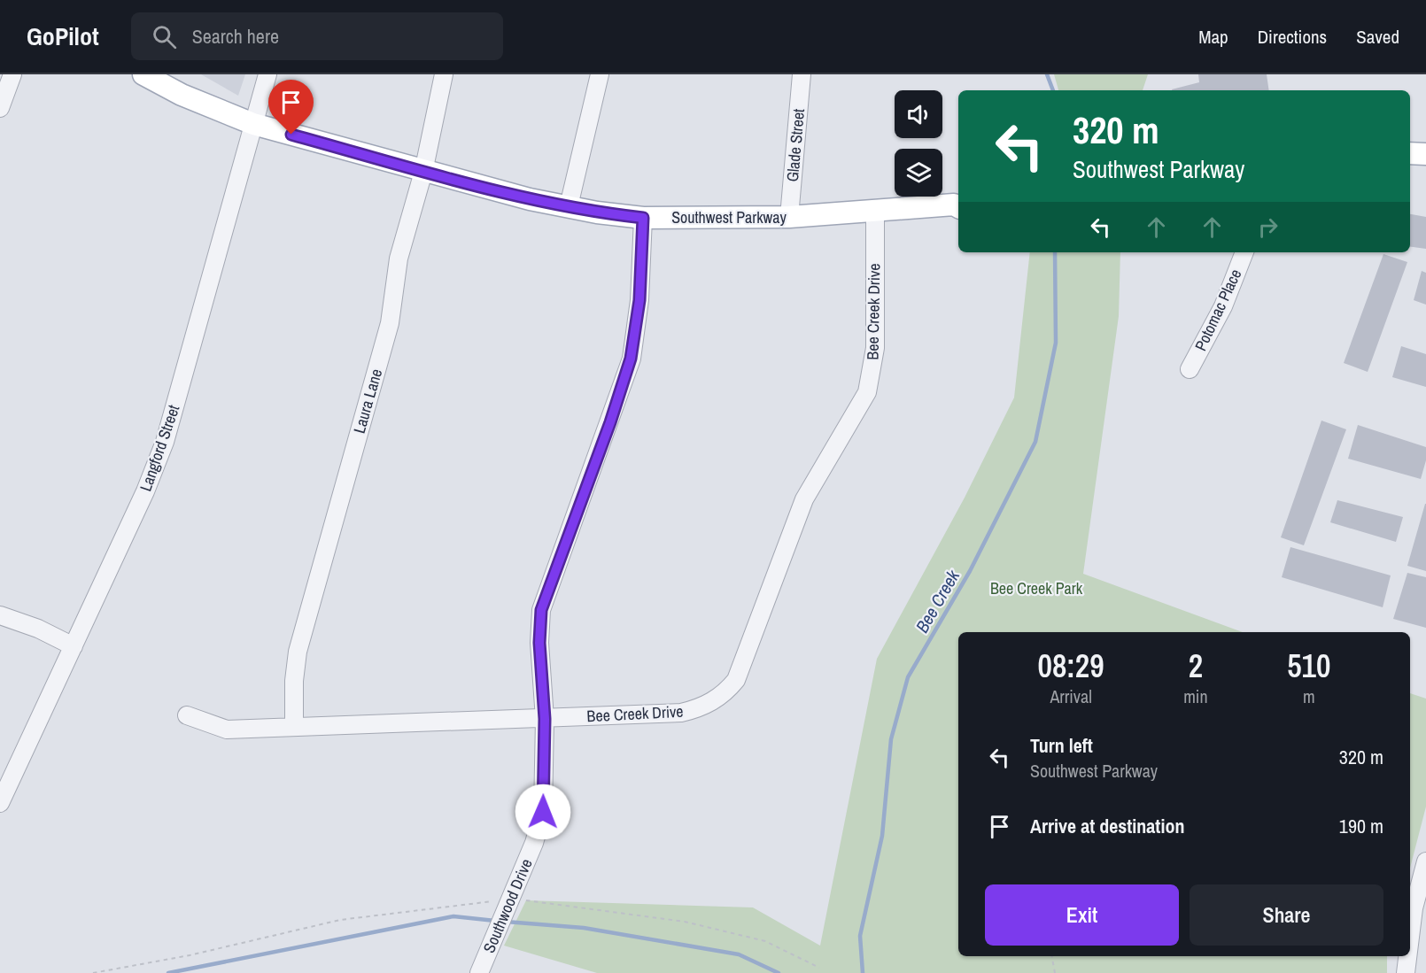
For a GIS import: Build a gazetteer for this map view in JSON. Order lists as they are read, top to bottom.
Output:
{
  "streets": {
    "main road": ["Southwest Parkway"],
    "street": [
      "Glade Street",
      "Potomac Place",
      "Bee Creek Drive",
      "Laura Lane",
      "Langford Street",
      "Southwood Drive"
    ]
  },
  "crossings": [
    ["Glade Street", "Southwest Parkway"],
    ["Southwest Parkway", "Bee Creek Drive"],
    ["Southwest Parkway", "Laura Lane"],
    ["Southwest Parkway", "Langford Street"],
    ["Southwest Parkway", "Southwood Drive"],
    ["Bee Creek Drive", "Laura Lane"],
    ["Bee Creek Drive", "Southwood Drive"]
  ],
  "water": ["Bee Creek"],
  "parks": ["Bee Creek Park"],
  "page": {
    "header": "GoPilot",
    "search": "Search here",
    "nav": ["Map", "Directions", "Saved"],
    "turn": ["320 m", "Southwest Parkway"],
    "eta": [
      "08:29",
      "Arrival",
      "2",
      "min",
      "510",
      "m"
    ],
    "list": [
      {
        "name": "Turn left",
        "note": "Southwest Parkway",
        "value": "320 m"
      },
      {
        "name": "Arrive at destination",
        "value": "190 m"
      }
    ],
    "buttons": ["Exit", "Share"]
  }
}
